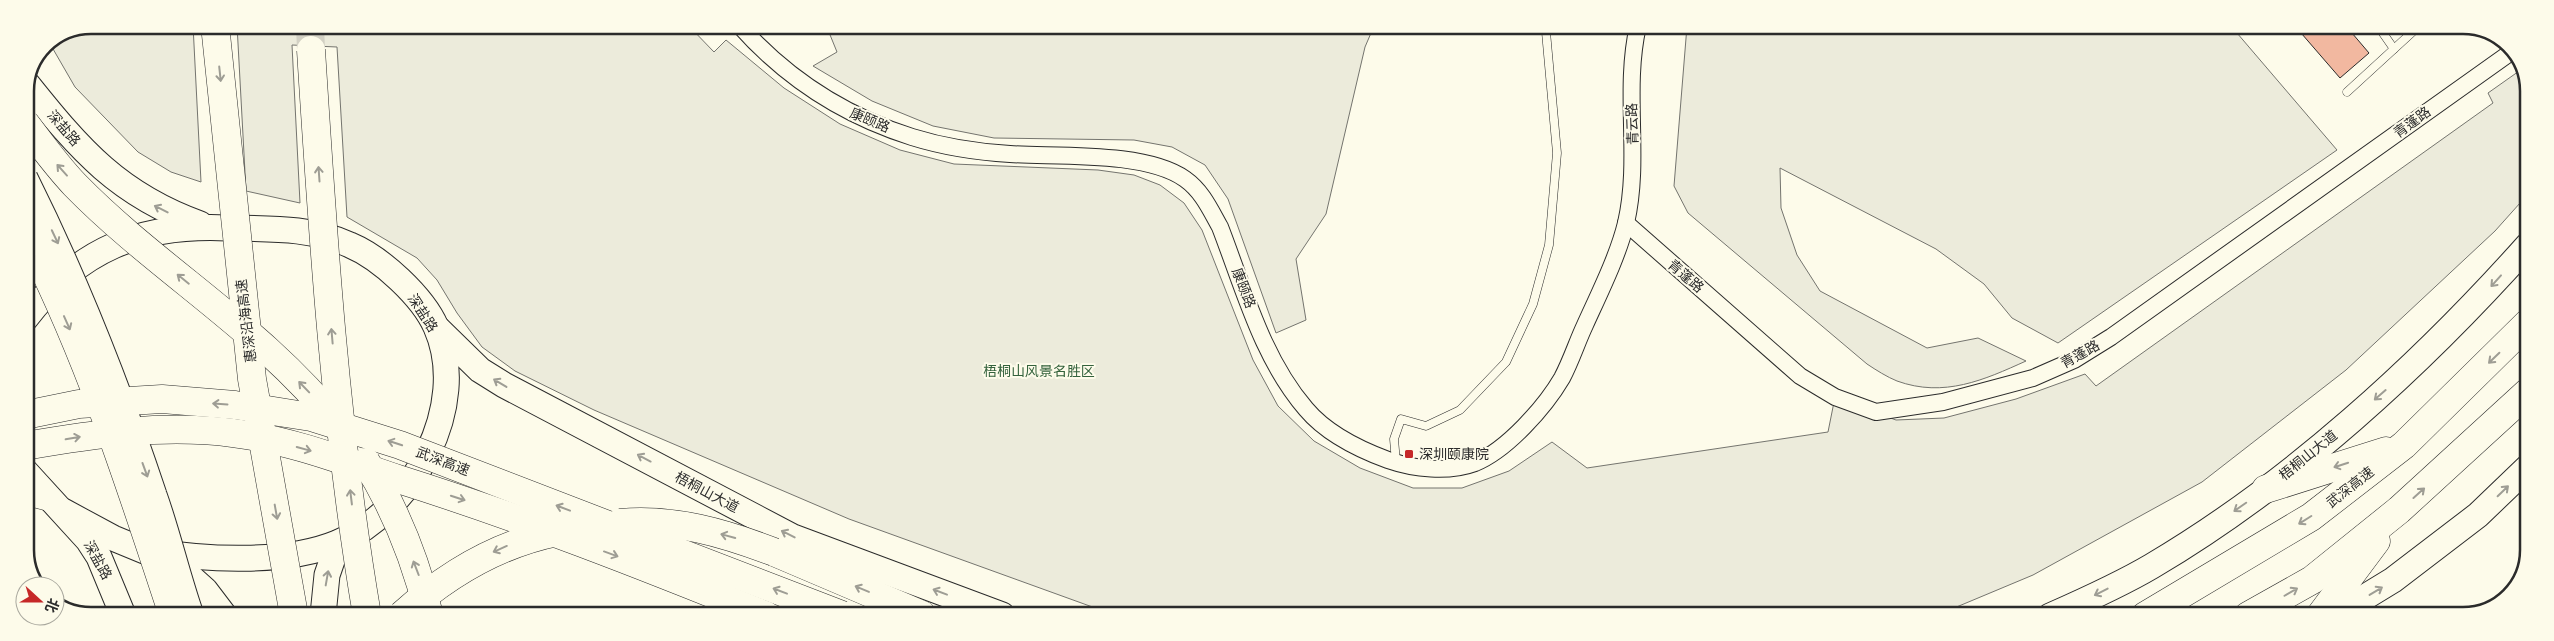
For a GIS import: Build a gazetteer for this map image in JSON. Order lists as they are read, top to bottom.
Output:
{
  "streets": {
    "highway": ["惠深沿海高速", "武深高速"],
    "main road": ["深盐路", "梧桐山大道"],
    "street": ["康颐路", "青蓬路", "青云路"]
  },
  "crossings": [
    ["康颐路", "青蓬路"],
    ["康颐路", "青云路"],
    ["青蓬路", "青云路"],
    ["深盐路", "梧桐山大道"]
  ],
  "one_way": ["梧桐山大道"],
  "parks": ["梧桐山风景名胜区"],
  "places": {
    "transit": ["深圳颐康院"]
  },
  "north": "right"
}
